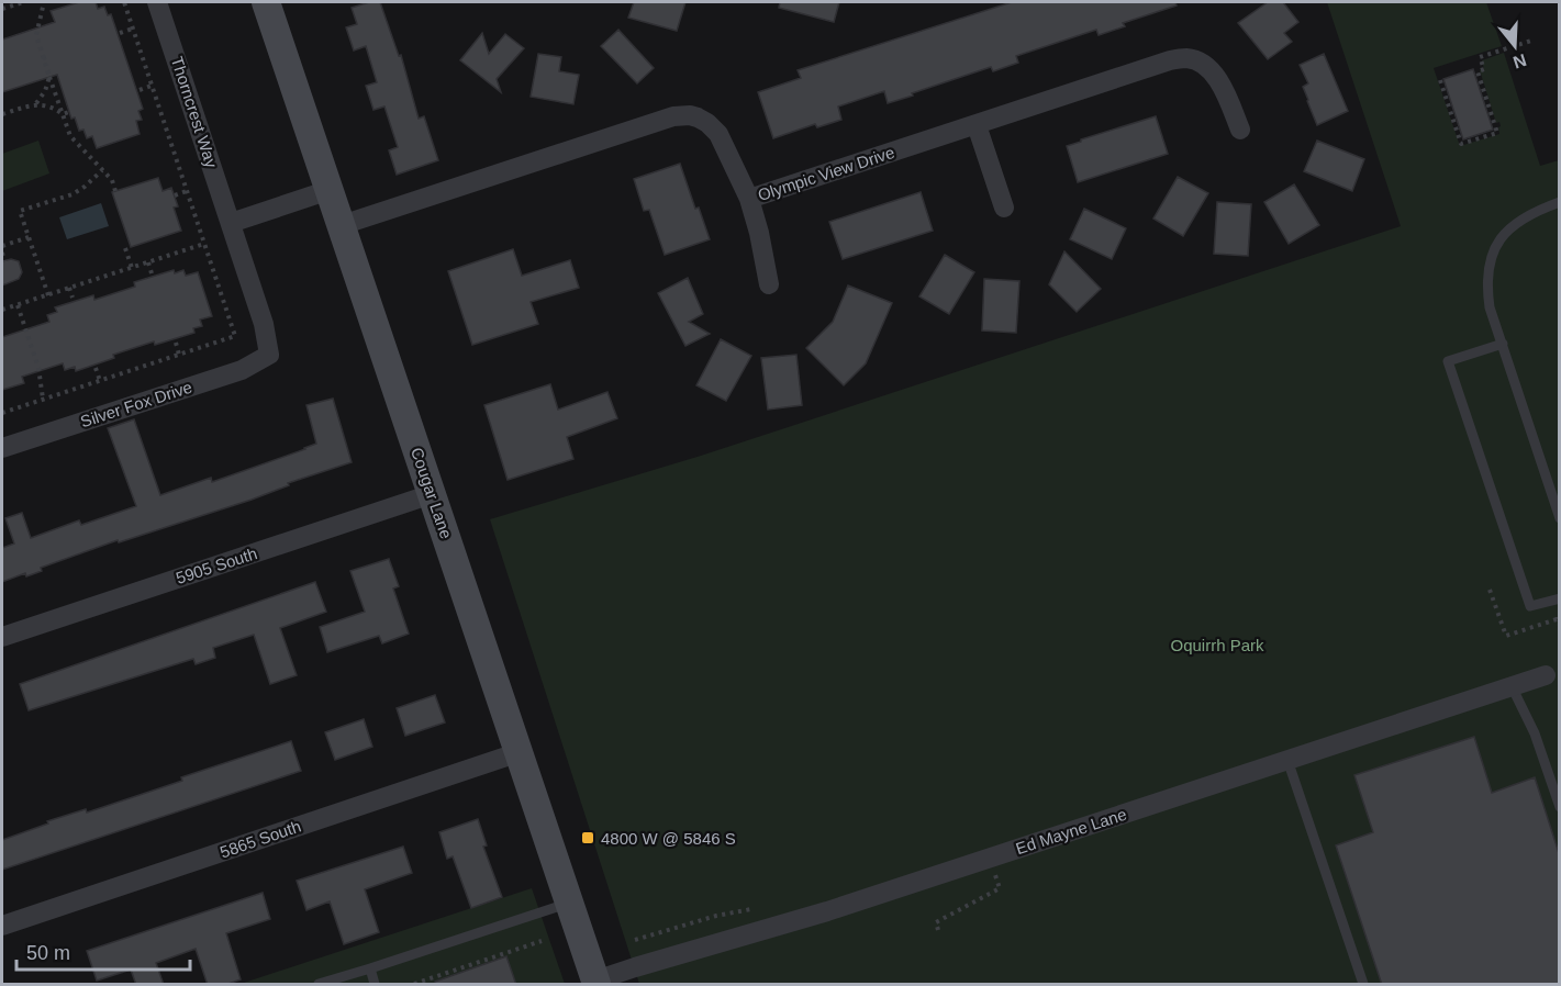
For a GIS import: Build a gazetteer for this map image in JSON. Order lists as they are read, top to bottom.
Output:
{
  "streets": {
    "main road": ["Cougar Lane"],
    "street": [
      "Thorncrest Way",
      "Olympic View Drive",
      "Silver Fox Drive",
      "5905 South",
      "Ed Mayne Lane",
      "5865 South"
    ]
  },
  "crossings": [
    ["Thorncrest Way", "Silver Fox Drive"],
    ["Olympic View Drive", "Cougar Lane"],
    ["Cougar Lane", "5905 South"],
    ["Cougar Lane", "Ed Mayne Lane"],
    ["Cougar Lane", "5865 South"]
  ],
  "parks": ["Oquirrh Park"],
  "places": {
    "transit": ["4800 W @ 5846 S"]
  },
  "scale_bar": "50 m",
  "north": "bottom"
}
